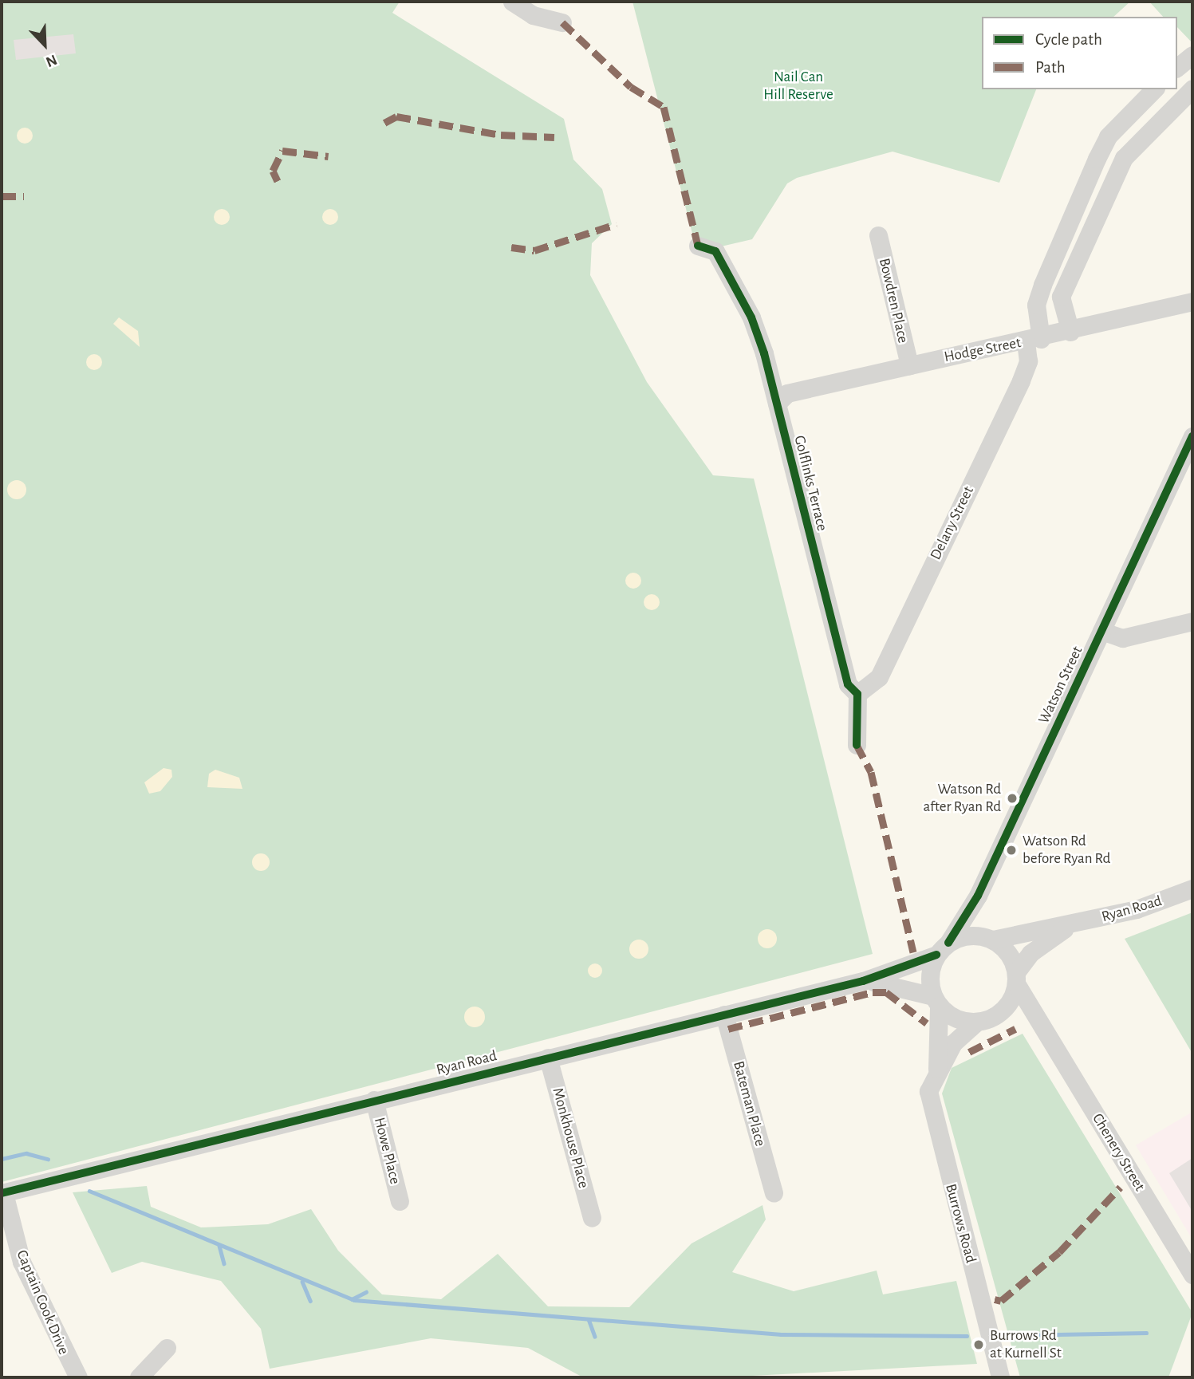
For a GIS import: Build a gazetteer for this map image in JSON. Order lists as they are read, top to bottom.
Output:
{
  "streets": {
    "street": [
      "Bowdren Place",
      "Hodge Street",
      "Golflinks Terrace",
      "Delany Street",
      "Watson Street",
      "Ryan Road",
      "Bateman Place",
      "Monkhouse Place",
      "Howe Place",
      "Chenery Street",
      "Burrows Road",
      "Captain Cook Drive"
    ]
  },
  "crossings": [
    ["Bowdren Place", "Hodge Street"],
    ["Hodge Street", "Golflinks Terrace"],
    ["Hodge Street", "Delany Street"],
    ["Golflinks Terrace", "Delany Street"],
    ["Watson Street", "Ryan Road"],
    ["Watson Street", "Chenery Street"],
    ["Watson Street", "Burrows Road"],
    ["Ryan Road", "Bateman Place"],
    ["Ryan Road", "Monkhouse Place"],
    ["Ryan Road", "Howe Place"],
    ["Ryan Road", "Chenery Street"],
    ["Ryan Road", "Burrows Road"],
    ["Ryan Road", "Captain Cook Drive"],
    ["Chenery Street", "Burrows Road"]
  ],
  "parks": ["Nail Can Hill Reserve"],
  "places": ["Watson Rd after Ryan Rd", "Watson Rd before Ryan Rd", "Burrows Rd at Kurnell St"],
  "legend": ["Cycle path", "Path"],
  "north": "bottom right"
}
